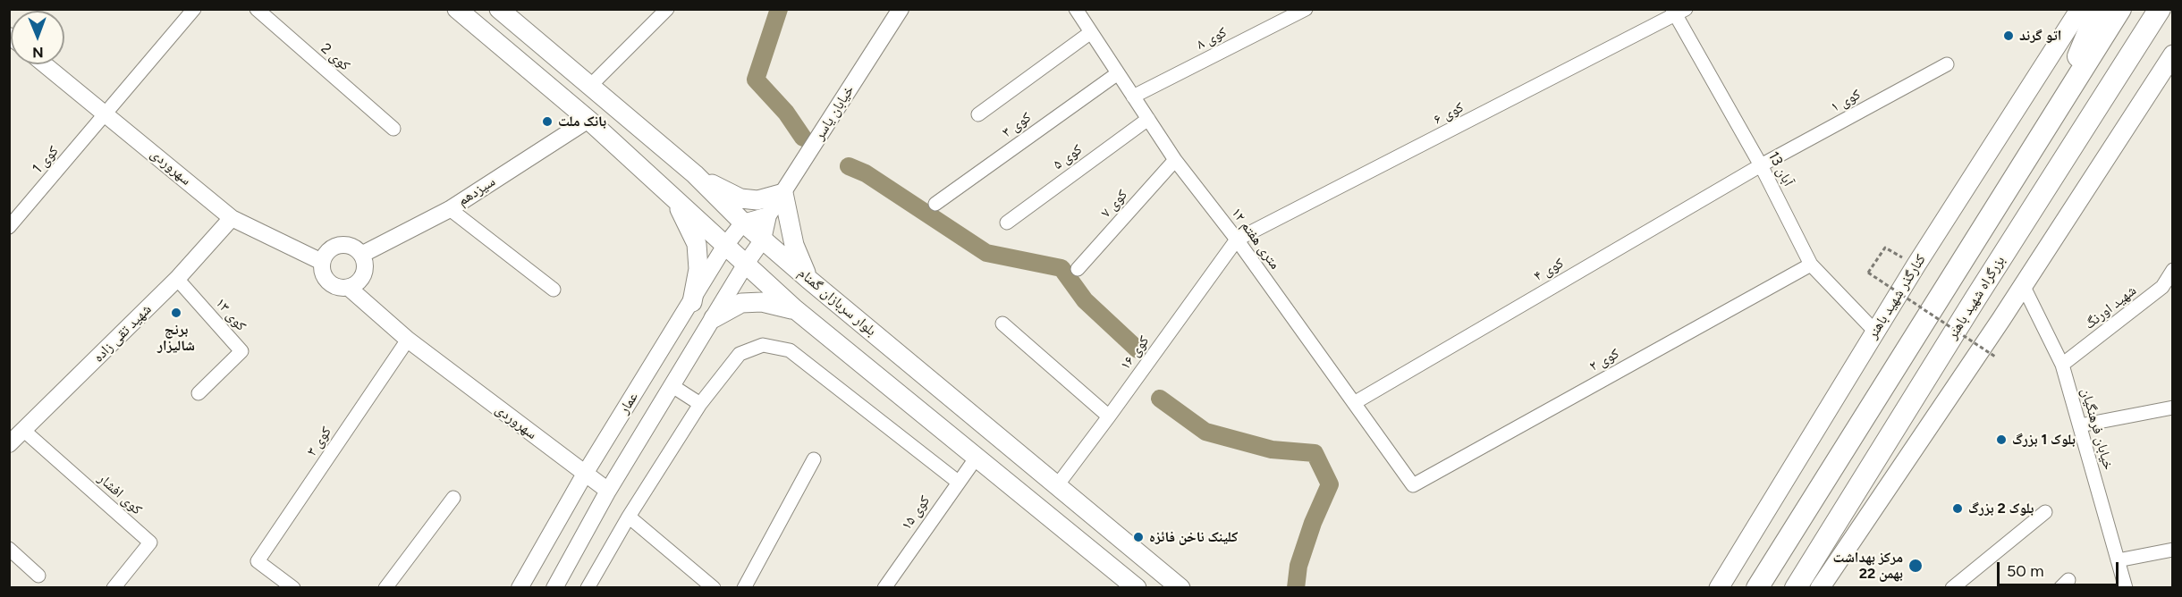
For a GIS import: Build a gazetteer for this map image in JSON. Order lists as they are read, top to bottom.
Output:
{
  "streets": {
    "highway": ["بزرگراه شهید باهنر"],
    "main road": ["کنارگذر شهید باهنر", "بلوار سربازان گمنام"],
    "street": [
      "کوی ۸",
      "کوی 2",
      "کوی ۱",
      "خیابان یاسر",
      "کوی ۶",
      "کوی ۳",
      "کوی ۵",
      "کوی 1",
      "سهروردی",
      "13 آبان",
      "سیزدهم",
      "کوی ۷",
      "۱۲ متری هفتم",
      "کوی ۴",
      "شهید اورنگ",
      "کوی ۱۳",
      "شهید تقی زاده",
      "کوی ۱۶",
      "کوی ۲",
      "عمار",
      "خیابان فرهنگیان",
      "کوی افشار",
      "کوی ۱۵"
    ]
  },
  "crossings": [
    ["کوی ۸", "۱۲ متری هفتم"],
    ["کوی ۱", "13 آبان"],
    ["کوی ۱", "کوی ۴"],
    ["خیابان یاسر", "بلوار سربازان گمنام"],
    ["خیابان یاسر", "عمار"],
    ["کوی ۶", "13 آبان"],
    ["کوی ۶", "۱۲ متری هفتم"],
    ["کوی ۶", "کوی ۱۶"],
    ["کوی ۳", "سهروردی"],
    ["کوی ۳", "۱۲ متری هفتم"],
    ["کوی ۵", "۱۲ متری هفتم"],
    ["کوی 1", "سهروردی"],
    ["سهروردی", "سیزدهم"],
    ["سهروردی", "شهید تقی زاده"],
    ["سهروردی", "عمار"],
    ["13 آبان", "کوی ۴"],
    ["13 آبان", "کنارگذر شهید باهنر"],
    ["13 آبان", "کوی ۲"],
    ["کوی ۷", "۱۲ متری هفتم"],
    ["۱۲ متری هفتم", "کوی ۴"],
    ["۱۲ متری هفتم", "کوی ۱۶"],
    ["۱۲ متری هفتم", "کوی ۲"],
    ["بلوار سربازان گمنام", "کوی ۱۶"],
    ["بلوار سربازان گمنام", "عمار"],
    ["شهید اورنگ", "خیابان فرهنگیان"],
    ["کوی ۱۳", "شهید تقی زاده"],
    ["شهید تقی زاده", "کوی افشار"]
  ],
  "places": [
    "اتو گرند",
    "بانک ملت",
    "برنج شالیزار",
    "بلوک 1 بزرگ",
    "بلوک 2 بزرگ",
    "کلینک ناخن فائزه",
    "مرکز بهداشت 22 بهمن"
  ],
  "scale_bar": "50 m",
  "north": "bottom"
}
